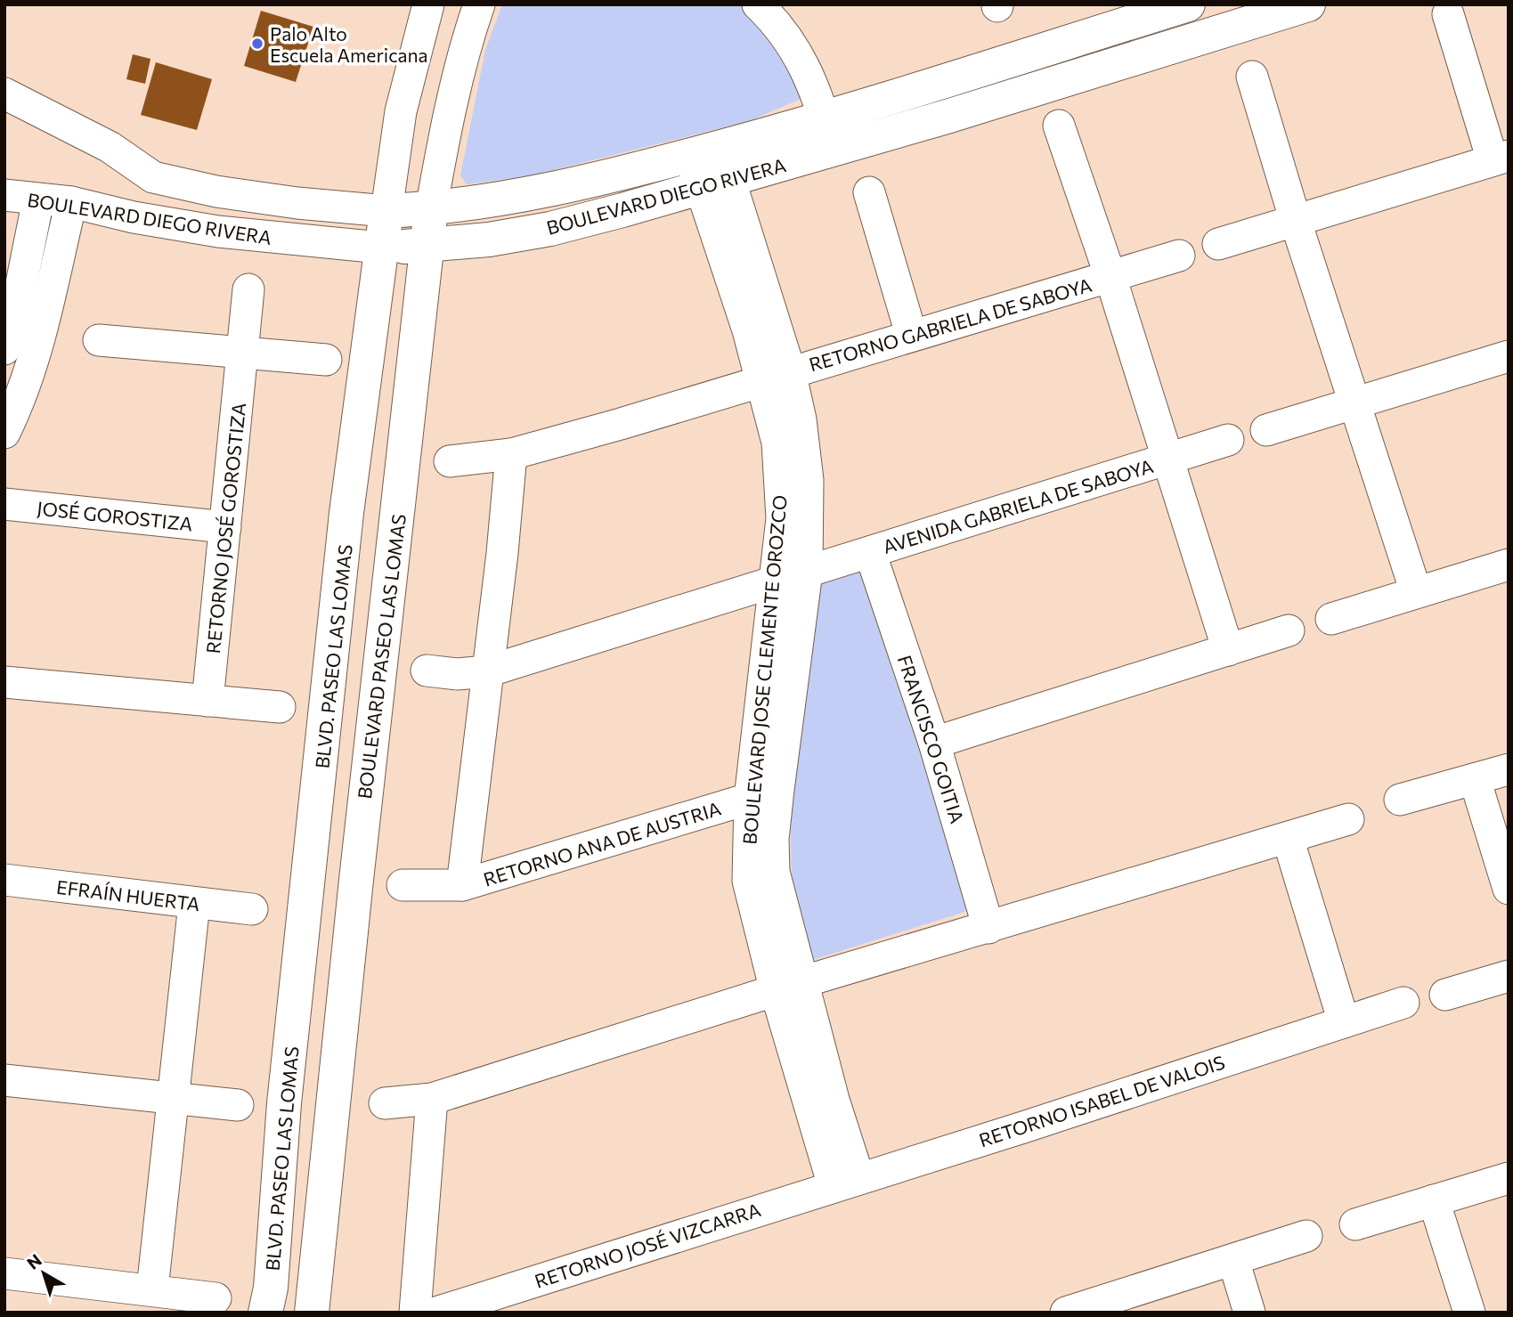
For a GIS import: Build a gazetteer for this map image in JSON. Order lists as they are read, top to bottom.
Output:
{
  "streets": {
    "street": [
      "BOULEVARD DIEGO RIVERA",
      "RETORNO GABRIELA DE SABOYA",
      "AVENIDA GABRIELA DE SABOYA",
      "JOSÉ GOROSTIZA",
      "RETORNO JOSÉ GOROSTIZA",
      "BLVD. PASEO LAS LOMAS",
      "BOULEVARD PASEO LAS LOMAS",
      "BOULEVARD JOSE CLEMENTE OROZCO",
      "FRANCISCO GOITIA",
      "RETORNO ANA DE AUSTRIA",
      "EFRAÍN HUERTA",
      "RETORNO ISABEL DE VALOIS",
      "RETORNO JOSÉ VIZCARRA"
    ]
  },
  "crossings": [
    ["BOULEVARD DIEGO RIVERA", "BLVD. PASEO LAS LOMAS"],
    ["BOULEVARD DIEGO RIVERA", "BOULEVARD PASEO LAS LOMAS"],
    ["BOULEVARD DIEGO RIVERA", "BOULEVARD JOSE CLEMENTE OROZCO"],
    ["RETORNO GABRIELA DE SABOYA", "AVENIDA GABRIELA DE SABOYA"],
    ["RETORNO GABRIELA DE SABOYA", "BOULEVARD JOSE CLEMENTE OROZCO"],
    ["AVENIDA GABRIELA DE SABOYA", "BOULEVARD JOSE CLEMENTE OROZCO"],
    ["AVENIDA GABRIELA DE SABOYA", "FRANCISCO GOITIA"],
    ["JOSÉ GOROSTIZA", "RETORNO JOSÉ GOROSTIZA"],
    ["BOULEVARD JOSE CLEMENTE OROZCO", "RETORNO ANA DE AUSTRIA"],
    ["BOULEVARD JOSE CLEMENTE OROZCO", "RETORNO ISABEL DE VALOIS"],
    ["BOULEVARD JOSE CLEMENTE OROZCO", "RETORNO JOSÉ VIZCARRA"],
    ["RETORNO ISABEL DE VALOIS", "RETORNO JOSÉ VIZCARRA"]
  ],
  "places": ["Palo Alto Escuela Americana"],
  "north": "top left"
}
